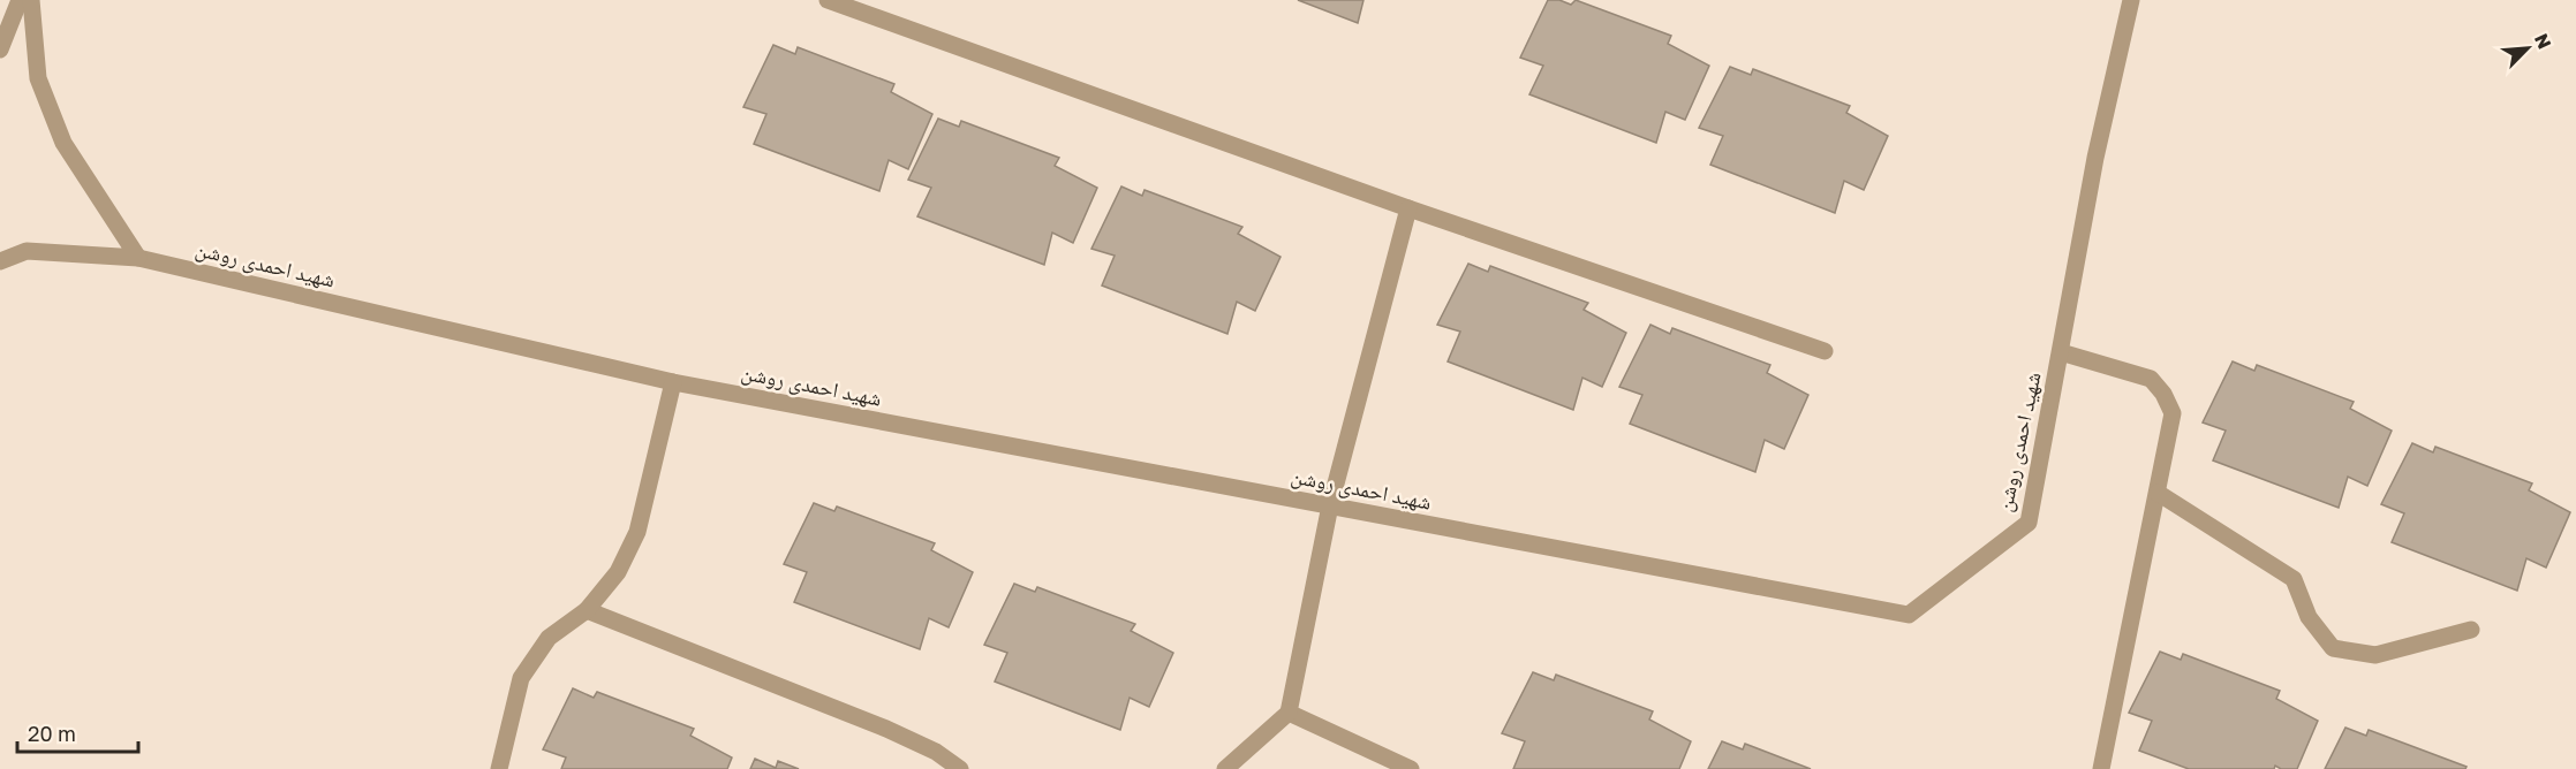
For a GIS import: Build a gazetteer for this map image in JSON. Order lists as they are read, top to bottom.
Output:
{
  "streets": {
    "street": ["شهید احمدی روشن"]
  },
  "scale_bar": "20 m",
  "north": "top right"
}
